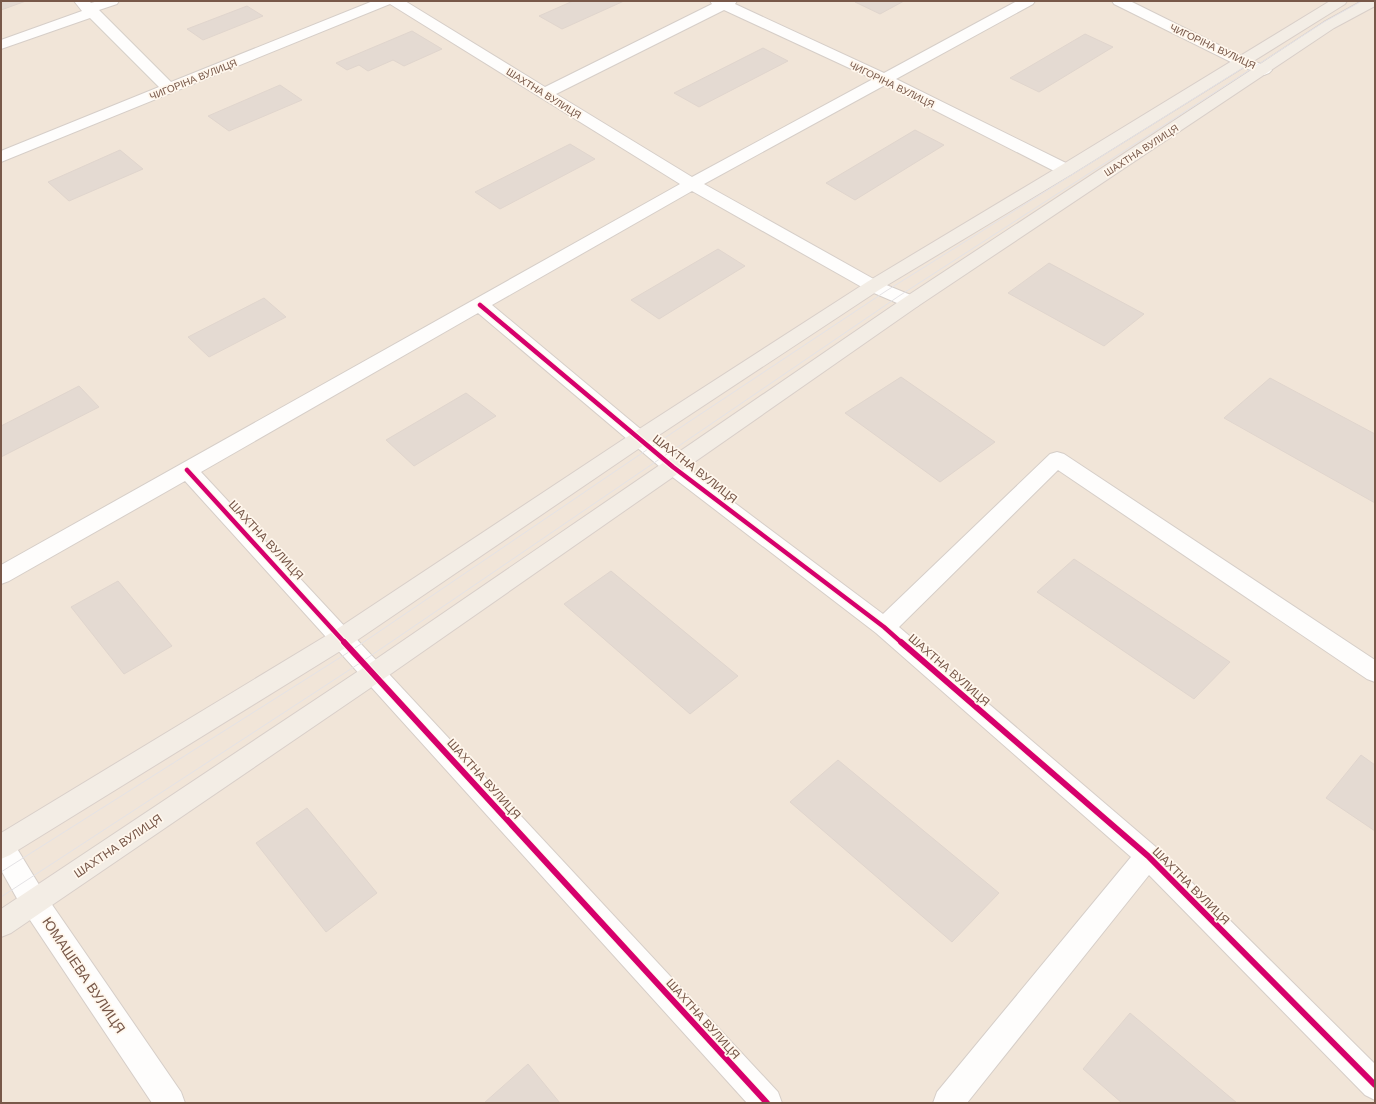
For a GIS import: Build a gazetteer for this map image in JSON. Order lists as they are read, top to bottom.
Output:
{
  "streets": {
    "main road": ["ШАХТНА ВУЛИЦЯ"],
    "street": ["ЧИГОРІНА ВУЛИЦЯ", "ЮМАШЕВА ВУЛИЦЯ"]
  },
  "crossings": [
    ["ЧИГОРІНА ВУЛИЦЯ", "ШАХТНА ВУЛИЦЯ"],
    ["ШАХТНА ВУЛИЦЯ", "ЮМАШЕВА ВУЛИЦЯ"]
  ]
}
